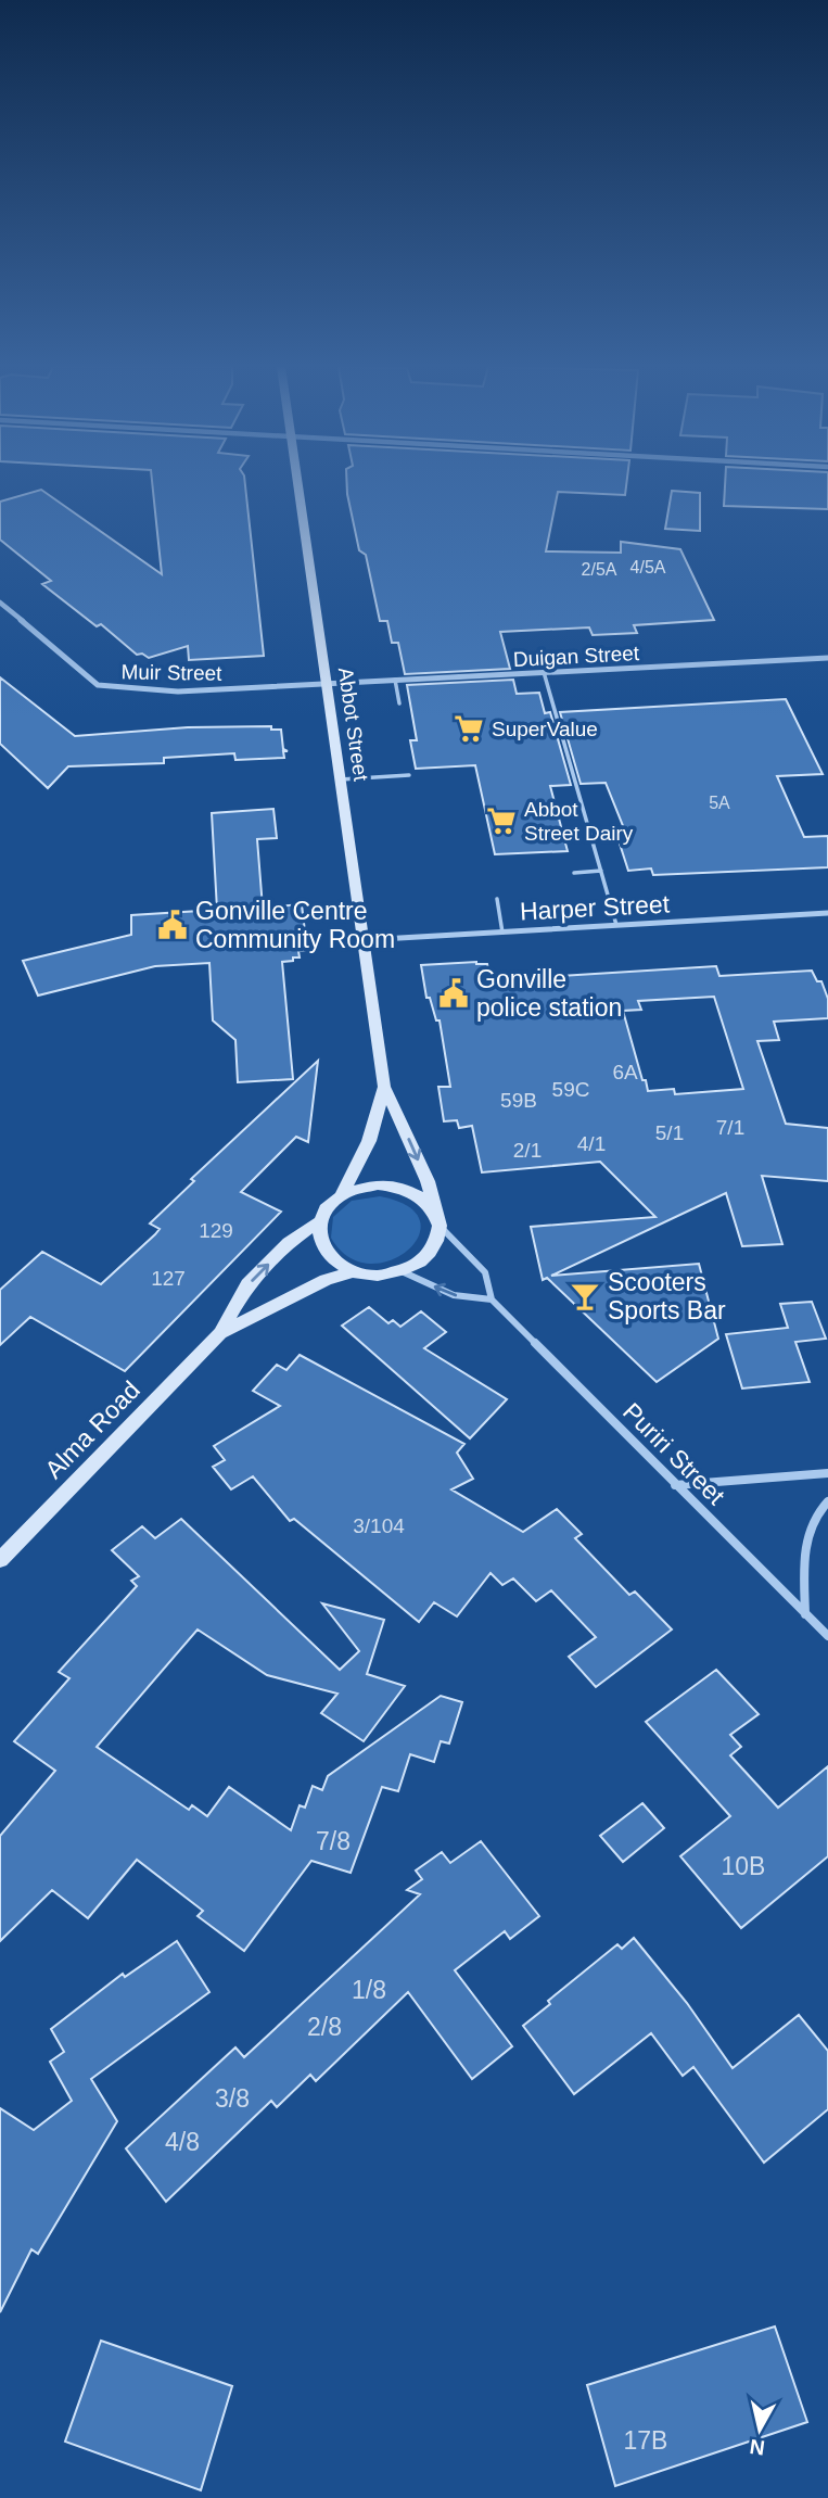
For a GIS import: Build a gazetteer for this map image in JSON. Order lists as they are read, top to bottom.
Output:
{
  "streets": {
    "street": [
      "Duigan Street",
      "Muir Street",
      "Abbot Street",
      "Harper Street",
      "Alma Road",
      "Puriri Street"
    ]
  },
  "crossings": [
    ["Duigan Street", "Muir Street"],
    ["Duigan Street", "Abbot Street"],
    ["Muir Street", "Abbot Street"],
    ["Abbot Street", "Harper Street"],
    ["Abbot Street", "Alma Road"],
    ["Abbot Street", "Puriri Street"],
    ["Alma Road", "Puriri Street"]
  ],
  "places": {
    "supermarket": ["SuperValue", "Abbot Street Dairy"],
    "public building": ["Gonville Centre Community Room", "Gonville police station"],
    "bar": ["Scooters Sports Bar"]
  },
  "house_numbers": [
    "4/5A",
    "2/5A",
    "5A",
    "6A",
    "59C",
    "59B",
    "7/1",
    "5/1",
    "4/1",
    "2/1",
    "129",
    "127",
    "3/104",
    "7/8",
    "10B",
    "1/8",
    "2/8",
    "3/8",
    "4/8",
    "17B"
  ],
  "north": "bottom"
}
